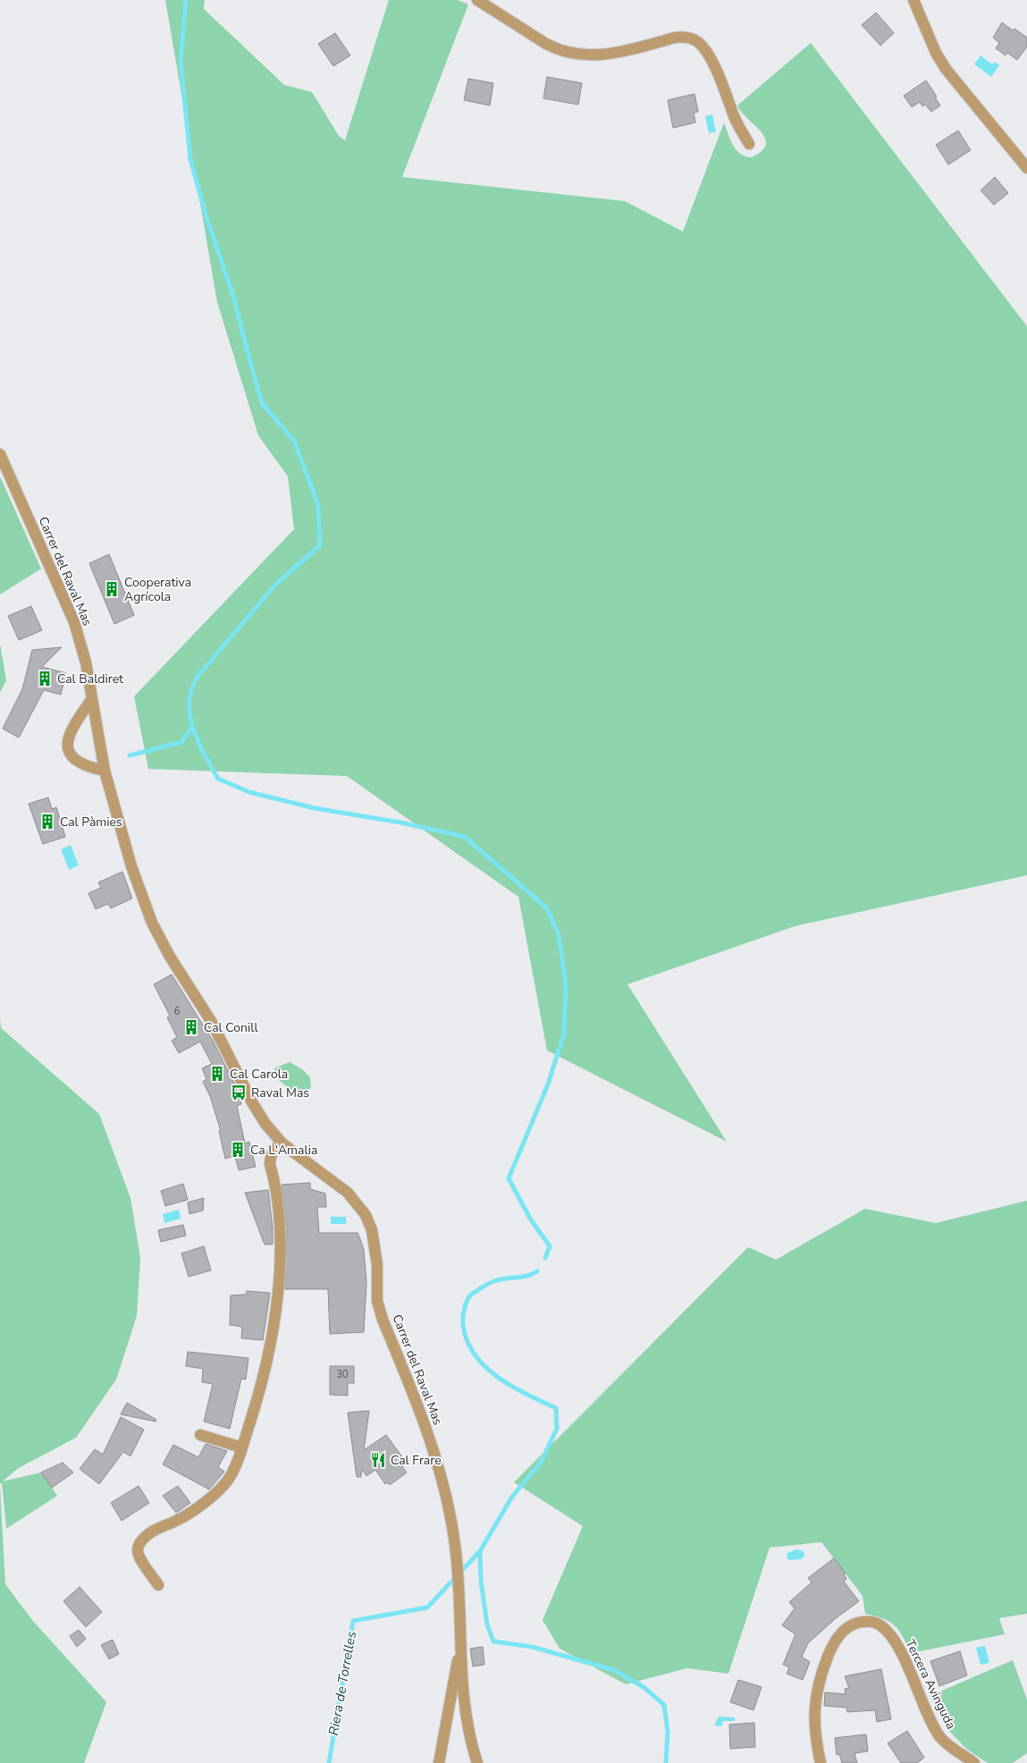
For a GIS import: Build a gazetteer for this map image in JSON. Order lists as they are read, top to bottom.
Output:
{
  "streets": {
    "street": ["Carrer del Raval Mas", "Tercera Avinguda"]
  },
  "water": ["Riera de Torrelles"],
  "places": {
    "building": [
      "Cooperativa Agrícola",
      "Cal Baldiret",
      "Cal Pàmies",
      "Cal Conill",
      "Cal Carola",
      "Ca L'Amalia"
    ],
    "bus stop": ["Raval Mas"],
    "restaurant": ["Cal Frare"]
  },
  "house_numbers": ["6", "30"]
}
